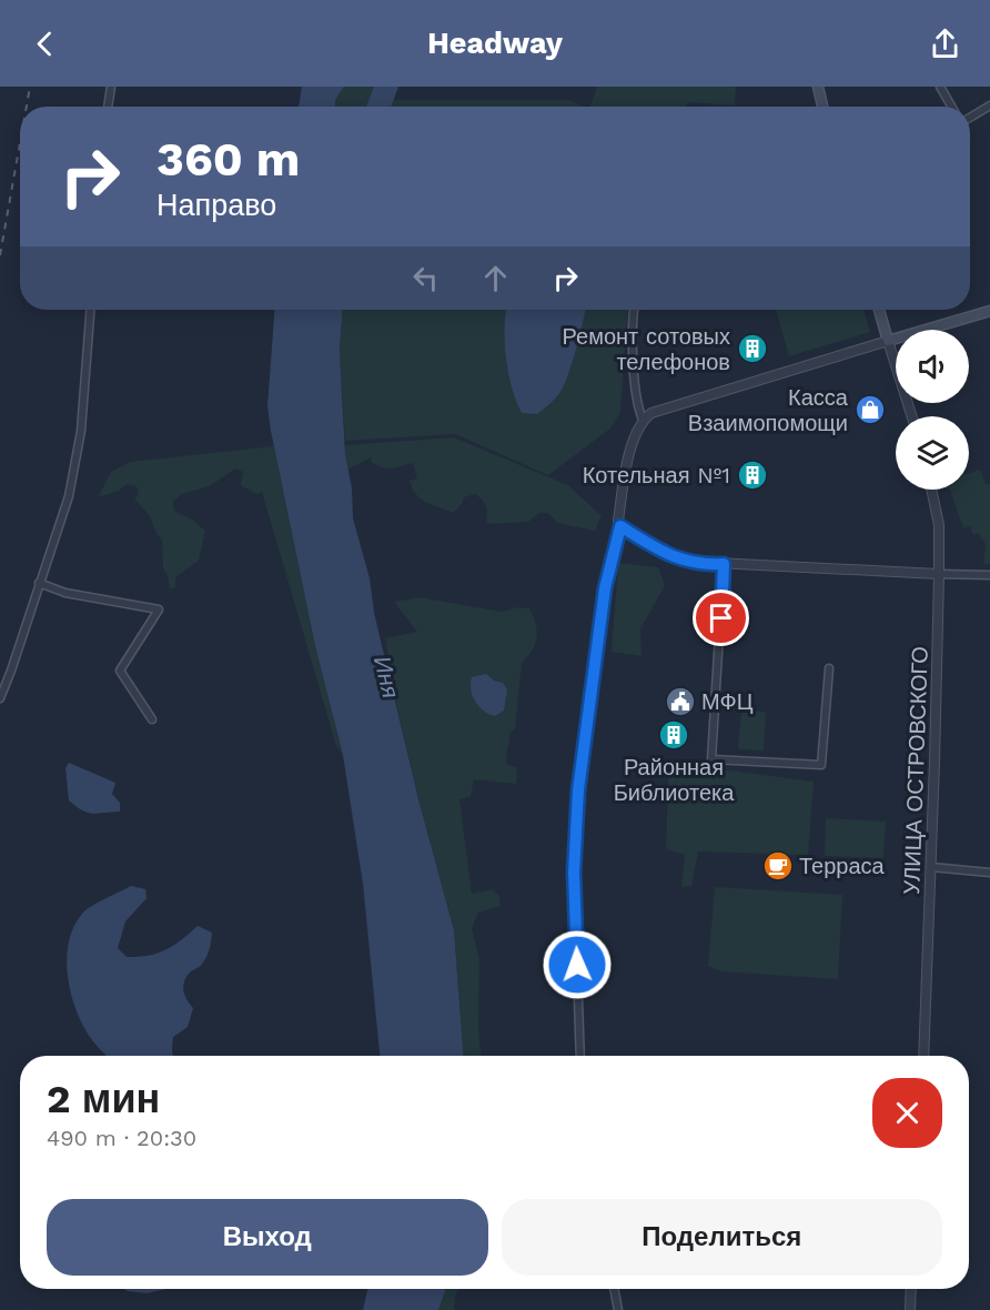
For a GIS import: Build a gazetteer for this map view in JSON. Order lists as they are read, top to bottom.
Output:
{
  "streets": {
    "street": ["УЛИЦА ОСТРОВСКОГО"]
  },
  "water": ["Иня"],
  "places": {
    "building": ["Ремонт сотовых телефонов", "Котельная №1", "Районная Библиотека"],
    "shop": ["Касса Взаимопомощи"],
    "public building": ["МФЦ"],
    "cafe": ["Терраса"]
  },
  "page": {
    "header": "Headway",
    "turn": ["360 m", "Направо"],
    "heading": ["2 мин", "490 m · 20:30"],
    "buttons": ["Выход", "Поделиться"]
  }
}
